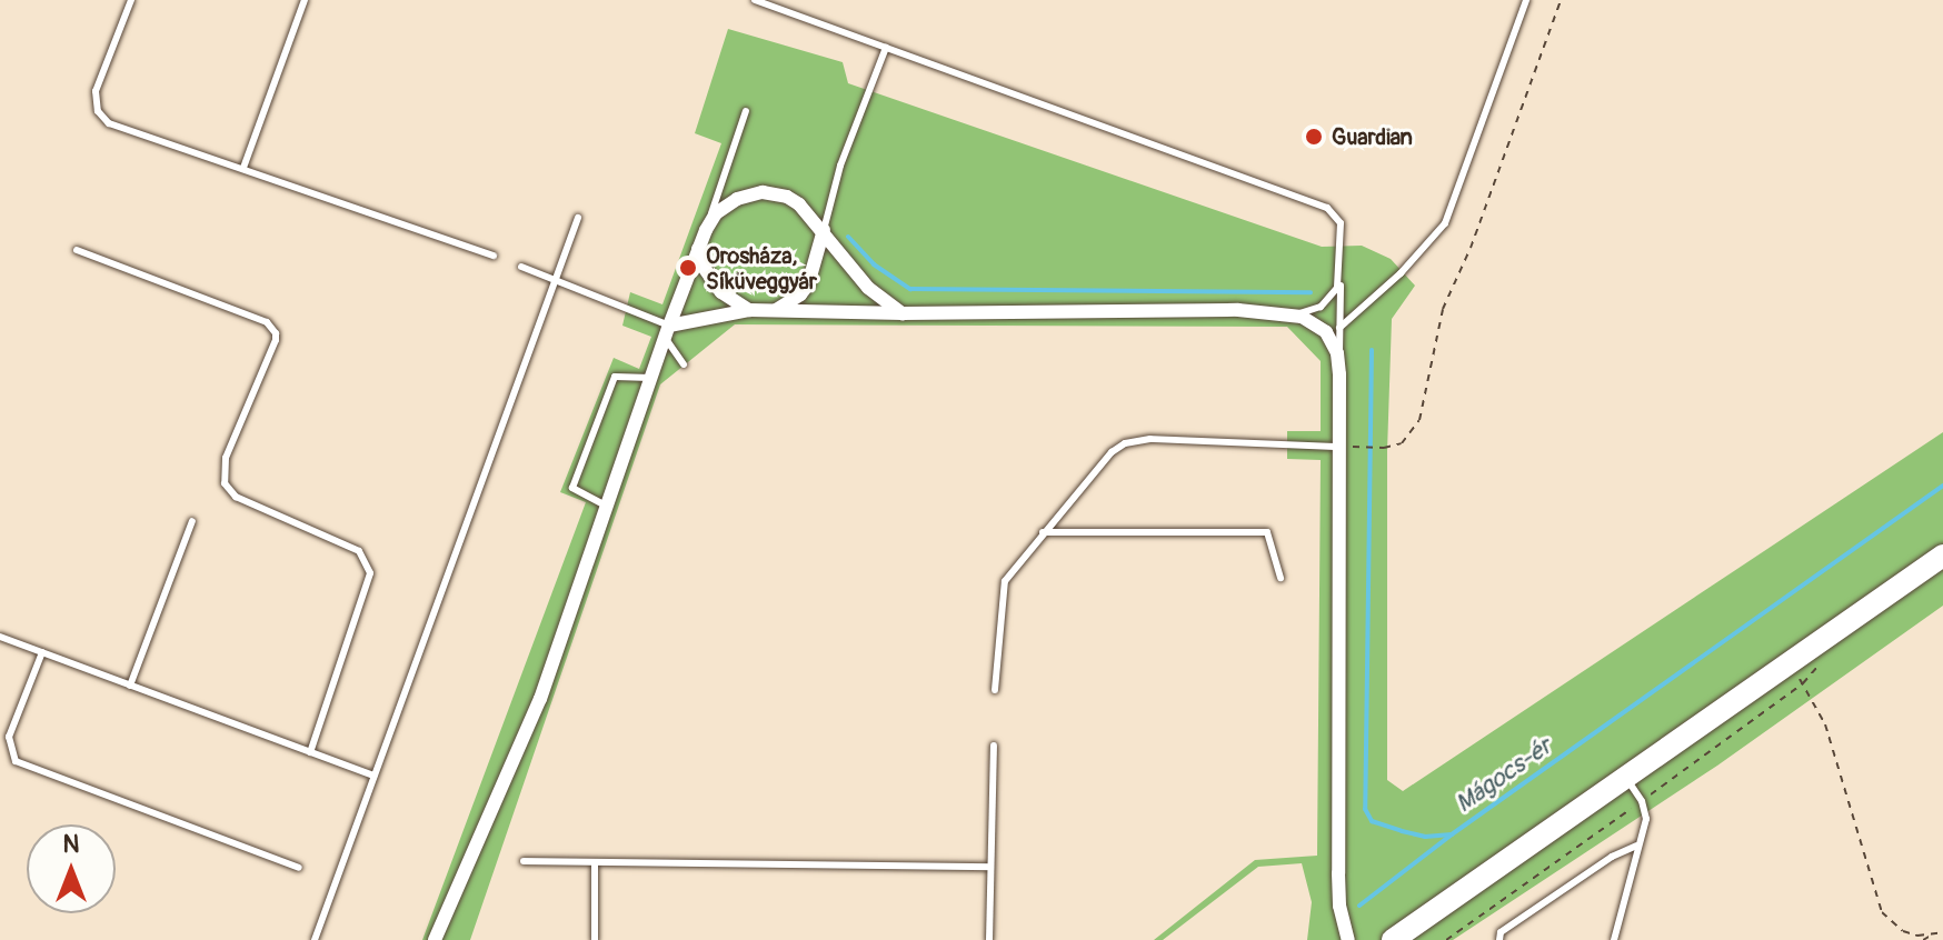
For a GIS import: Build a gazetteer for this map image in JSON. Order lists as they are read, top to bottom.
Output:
{
  "water": ["Mágocs-ér"],
  "places": ["Guardian", "Orosháza, Síküveggyár"],
  "north": "top"
}
